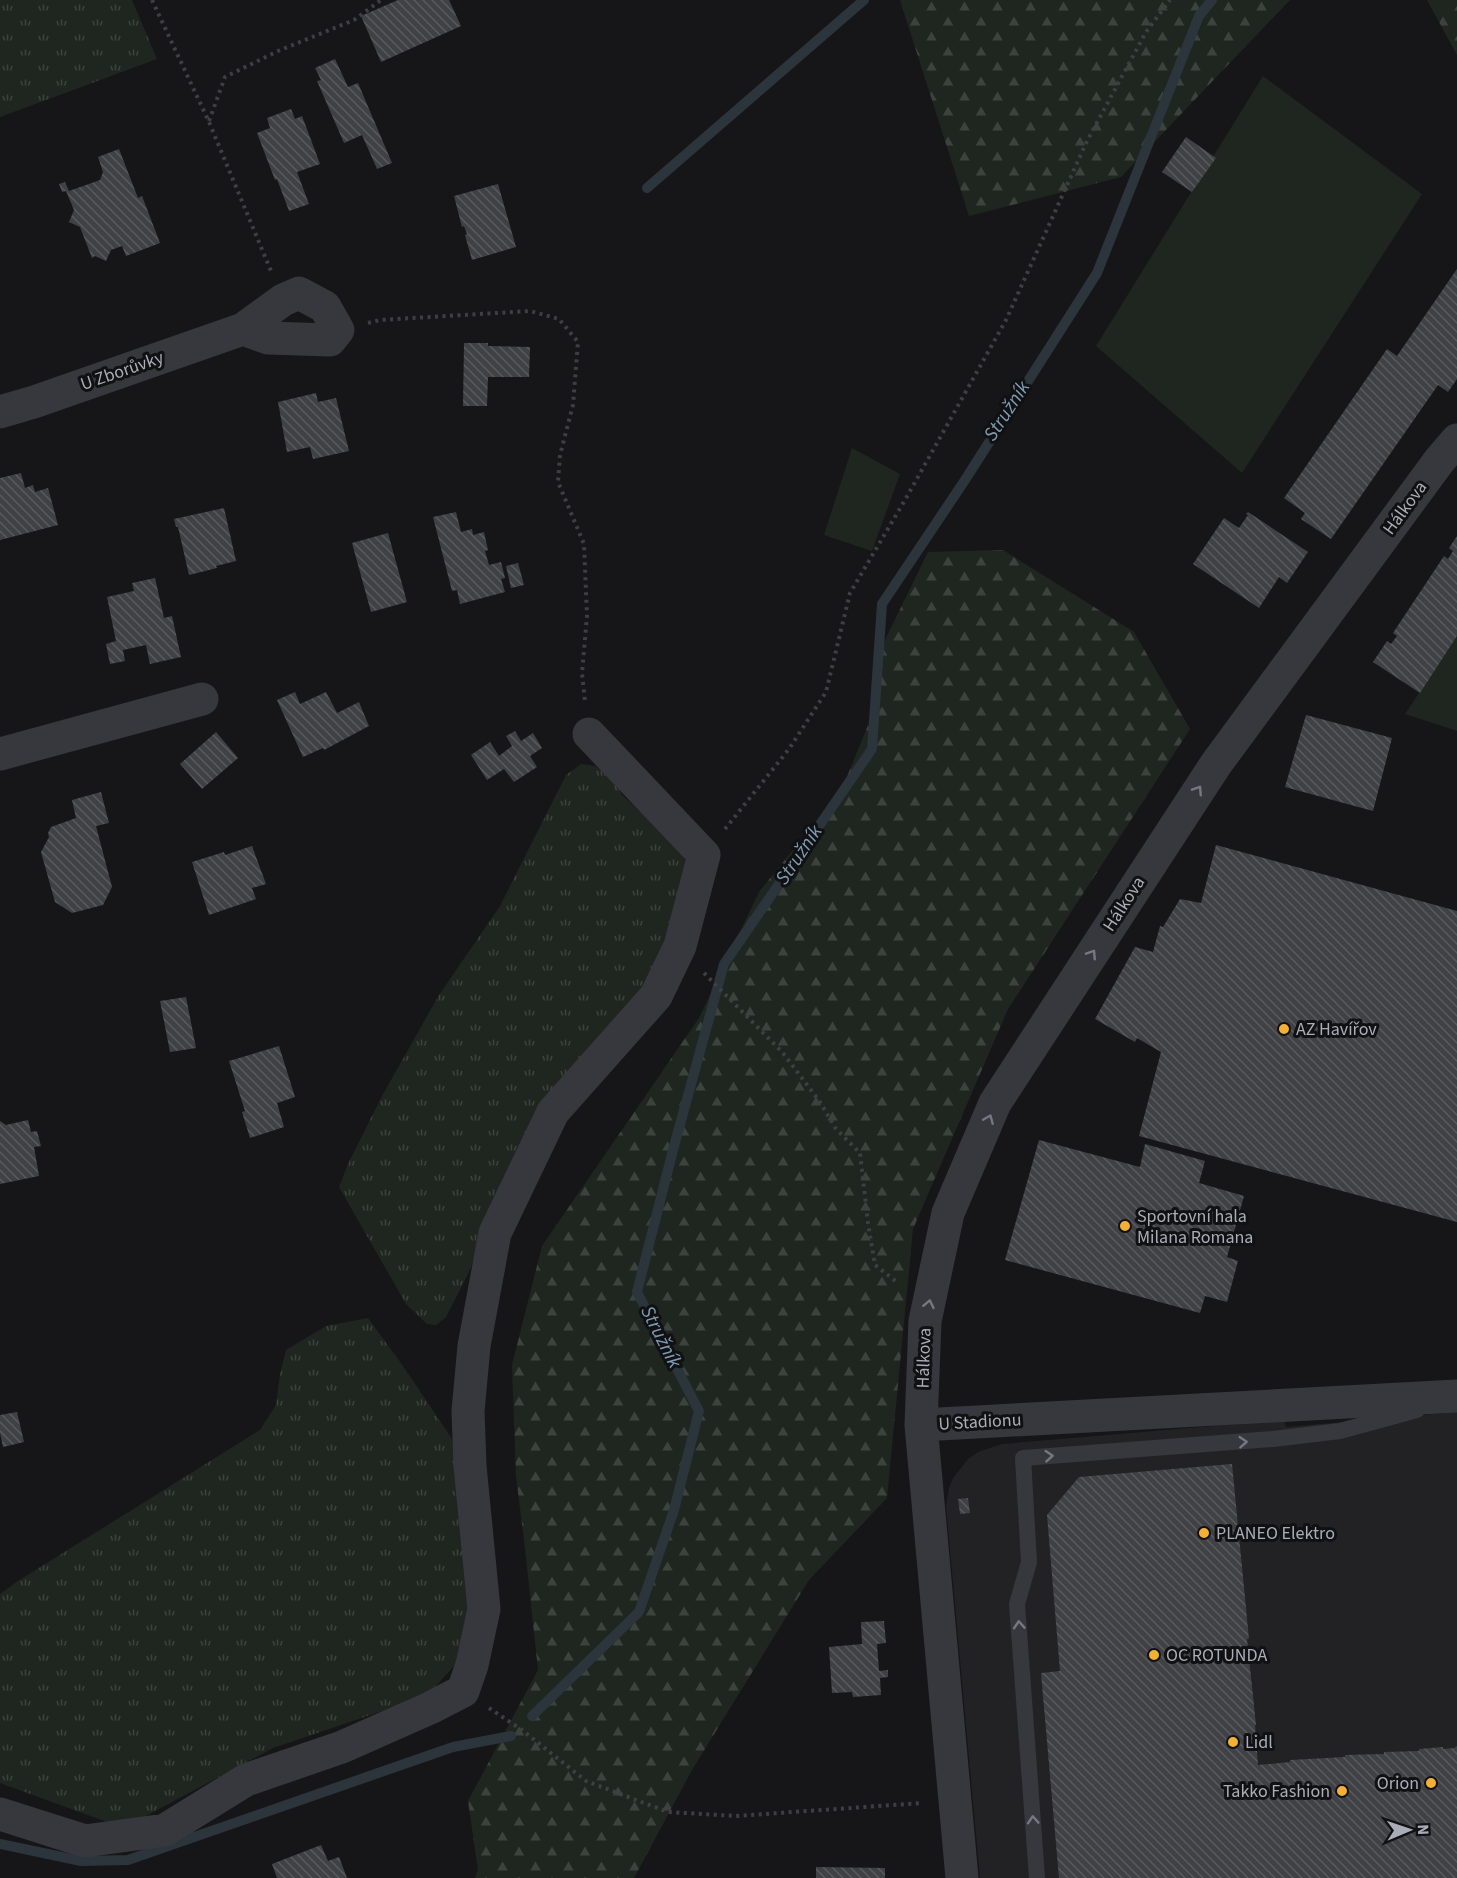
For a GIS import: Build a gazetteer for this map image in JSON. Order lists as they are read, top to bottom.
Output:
{
  "streets": {
    "street": ["U Zborůvky", "Hálkova", "U Stadionu"]
  },
  "crossings": [
    ["Hálkova", "U Stadionu"]
  ],
  "one_way": ["Hálkova"],
  "water": ["Stružník"],
  "places": [
    "AZ Havířov",
    "Sportovní hala Milana Romana",
    "PLANEO Elektro",
    "OC ROTUNDA",
    "Lidl",
    "Orion",
    "Takko Fashion"
  ],
  "north": "right"
}
